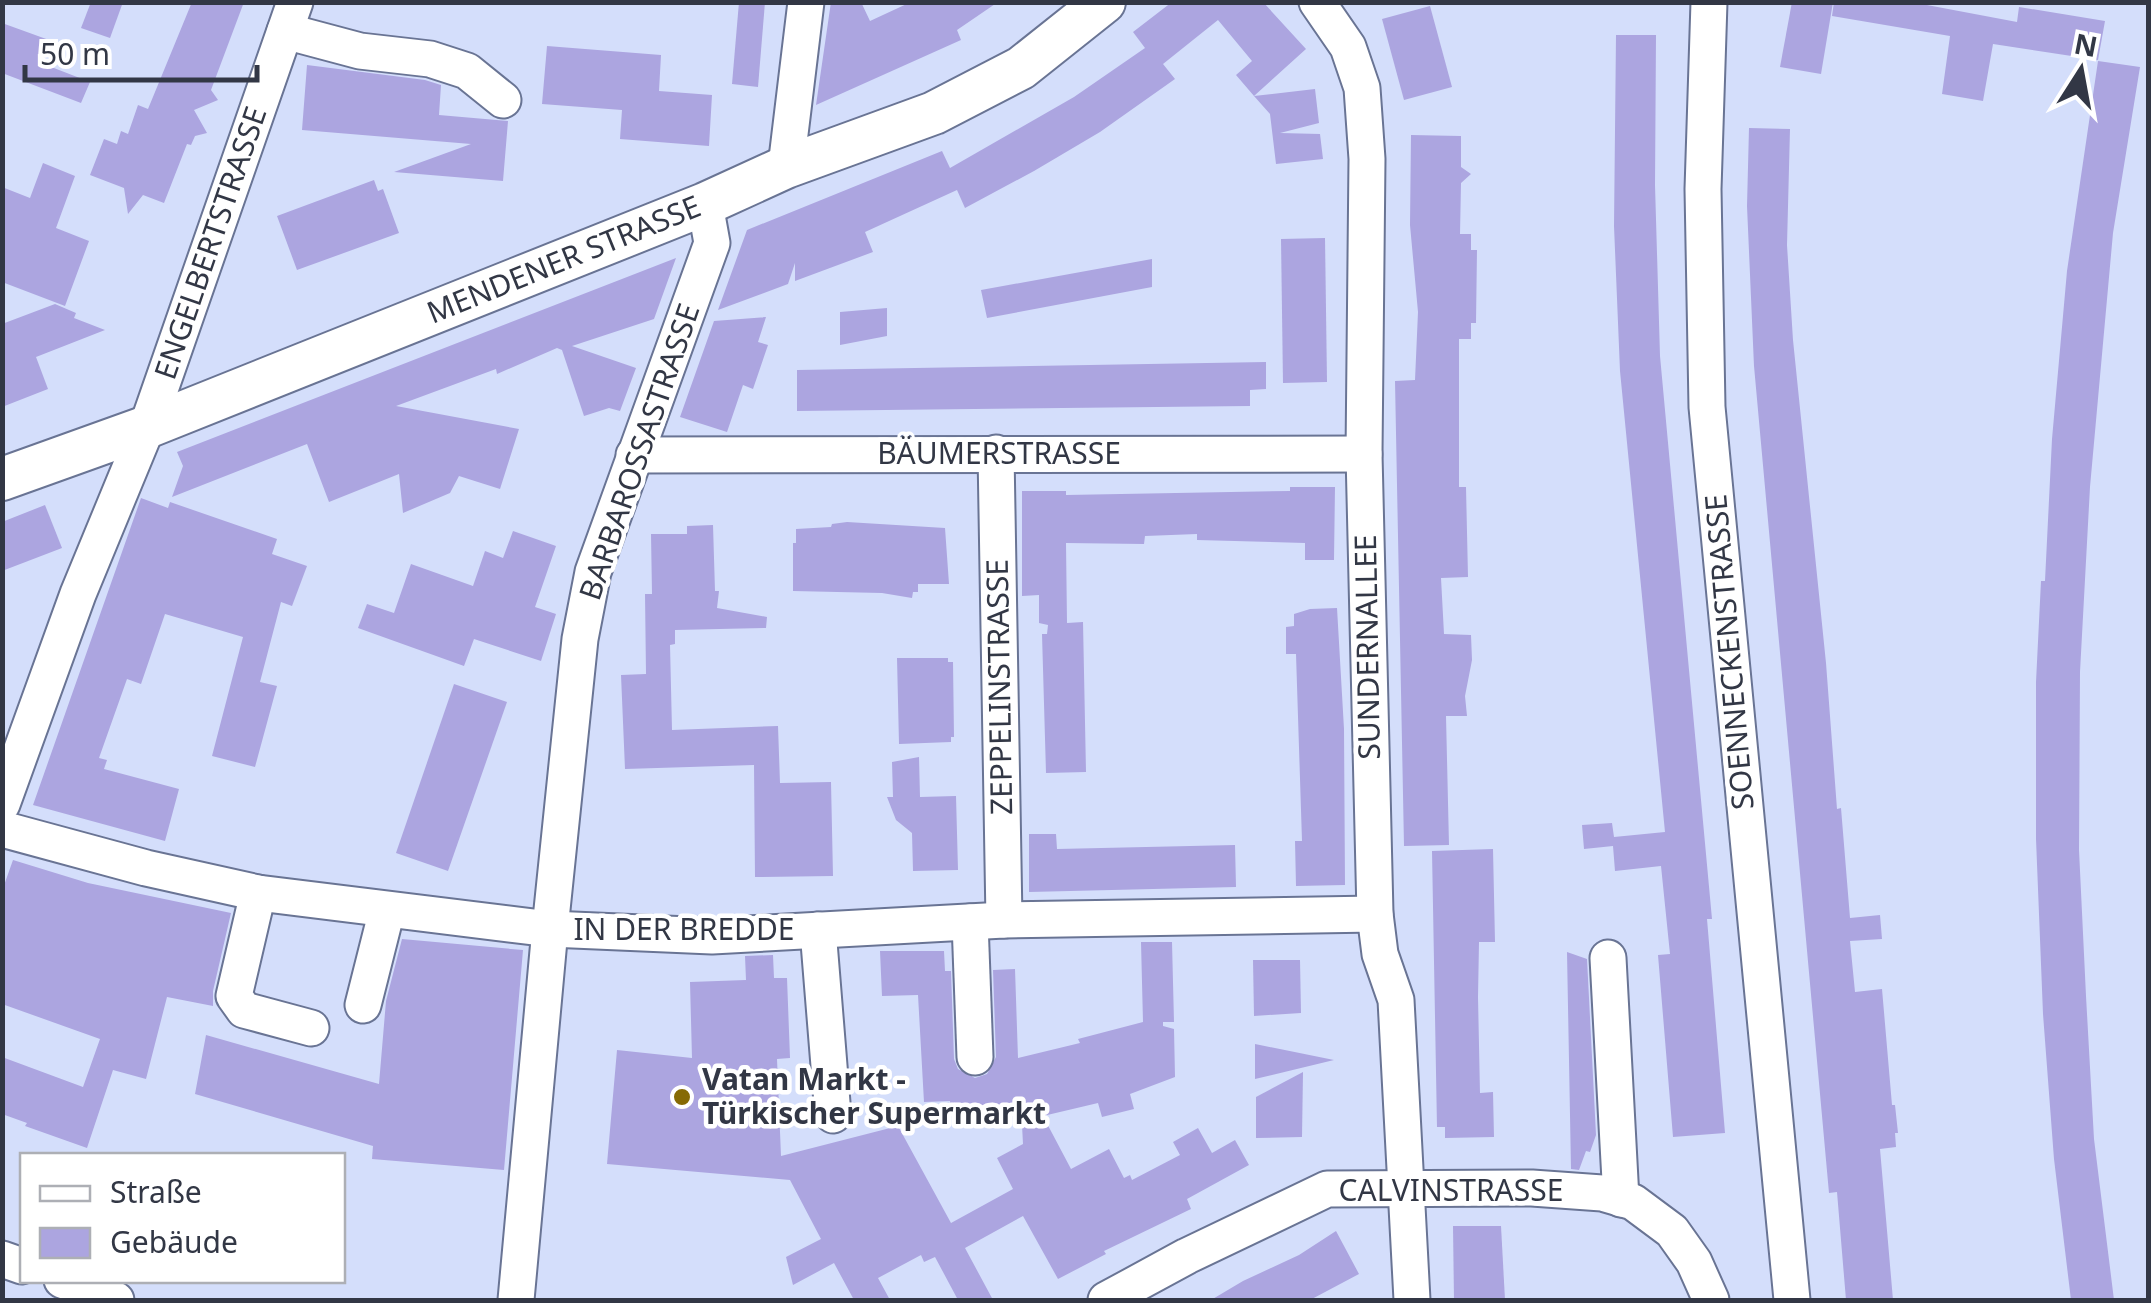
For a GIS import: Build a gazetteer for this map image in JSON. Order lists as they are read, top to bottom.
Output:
{
  "streets": {
    "main road": ["MENDENER STRASSE"],
    "street": [
      "ENGELBERTSTRASSE",
      "BARBAROSSASTRASSE",
      "BÄUMERSTRASSE",
      "SUNDERNALLEE",
      "SOENNECKENSTRASSE",
      "ZEPPELINSTRASSE",
      "IN DER BREDDE",
      "CALVINSTRASSE"
    ]
  },
  "crossings": [
    ["ENGELBERTSTRASSE", "MENDENER STRASSE"],
    ["MENDENER STRASSE", "BARBAROSSASTRASSE"],
    ["BARBAROSSASTRASSE", "BÄUMERSTRASSE"],
    ["BARBAROSSASTRASSE", "IN DER BREDDE"],
    ["BÄUMERSTRASSE", "SUNDERNALLEE"],
    ["BÄUMERSTRASSE", "ZEPPELINSTRASSE"],
    ["SUNDERNALLEE", "IN DER BREDDE"],
    ["SUNDERNALLEE", "CALVINSTRASSE"],
    ["ZEPPELINSTRASSE", "IN DER BREDDE"]
  ],
  "places": ["Vatan Markt - Türkischer Supermarkt"],
  "legend": ["Straße", "Gebäude"],
  "scale_bar": "50 m",
  "north": "top"
}
